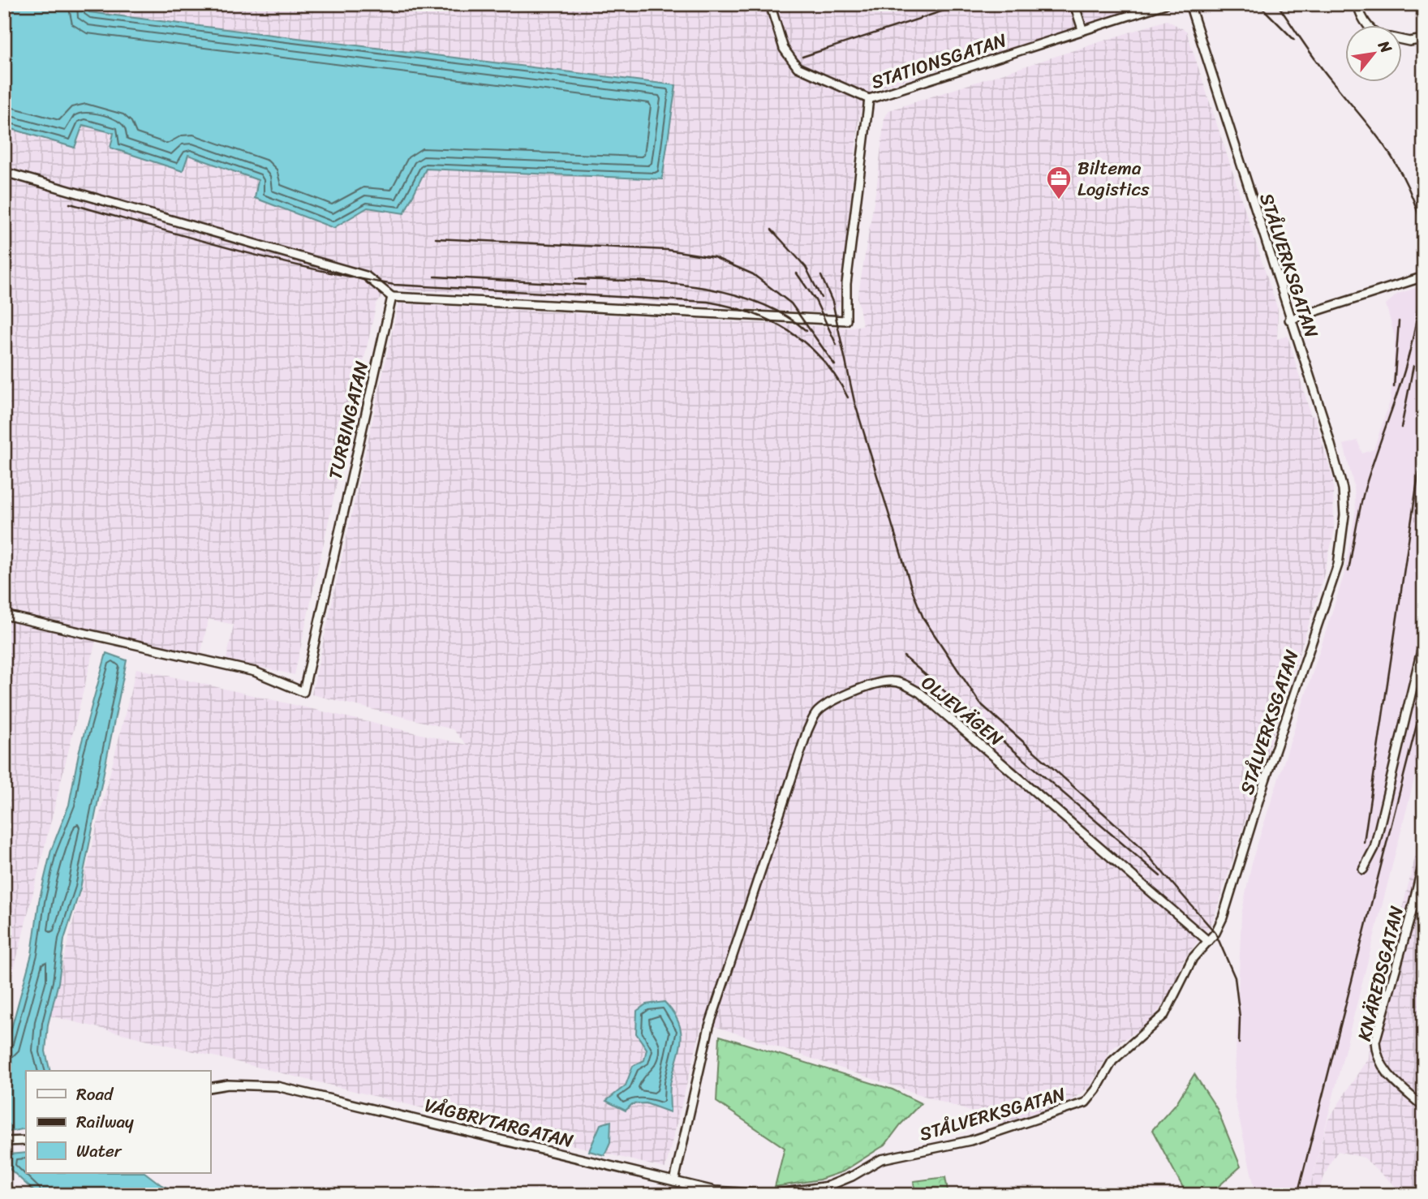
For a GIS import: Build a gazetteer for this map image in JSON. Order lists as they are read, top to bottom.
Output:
{
  "streets": {
    "street": [
      "STATIONSGATAN",
      "STÅLVERKSGATAN",
      "TURBINGATAN",
      "OLJEVÄGEN",
      "KNÄREDSGATAN",
      "VÅGBRYTARGATAN"
    ]
  },
  "crossings": [
    ["STATIONSGATAN", "TURBINGATAN"],
    ["STÅLVERKSGATAN", "OLJEVÄGEN"],
    ["STÅLVERKSGATAN", "VÅGBRYTARGATAN"],
    ["OLJEVÄGEN", "VÅGBRYTARGATAN"]
  ],
  "places": {
    "office": ["Biltema Logistics"]
  },
  "legend": ["Road", "Railway", "Water"],
  "north": "top right"
}
